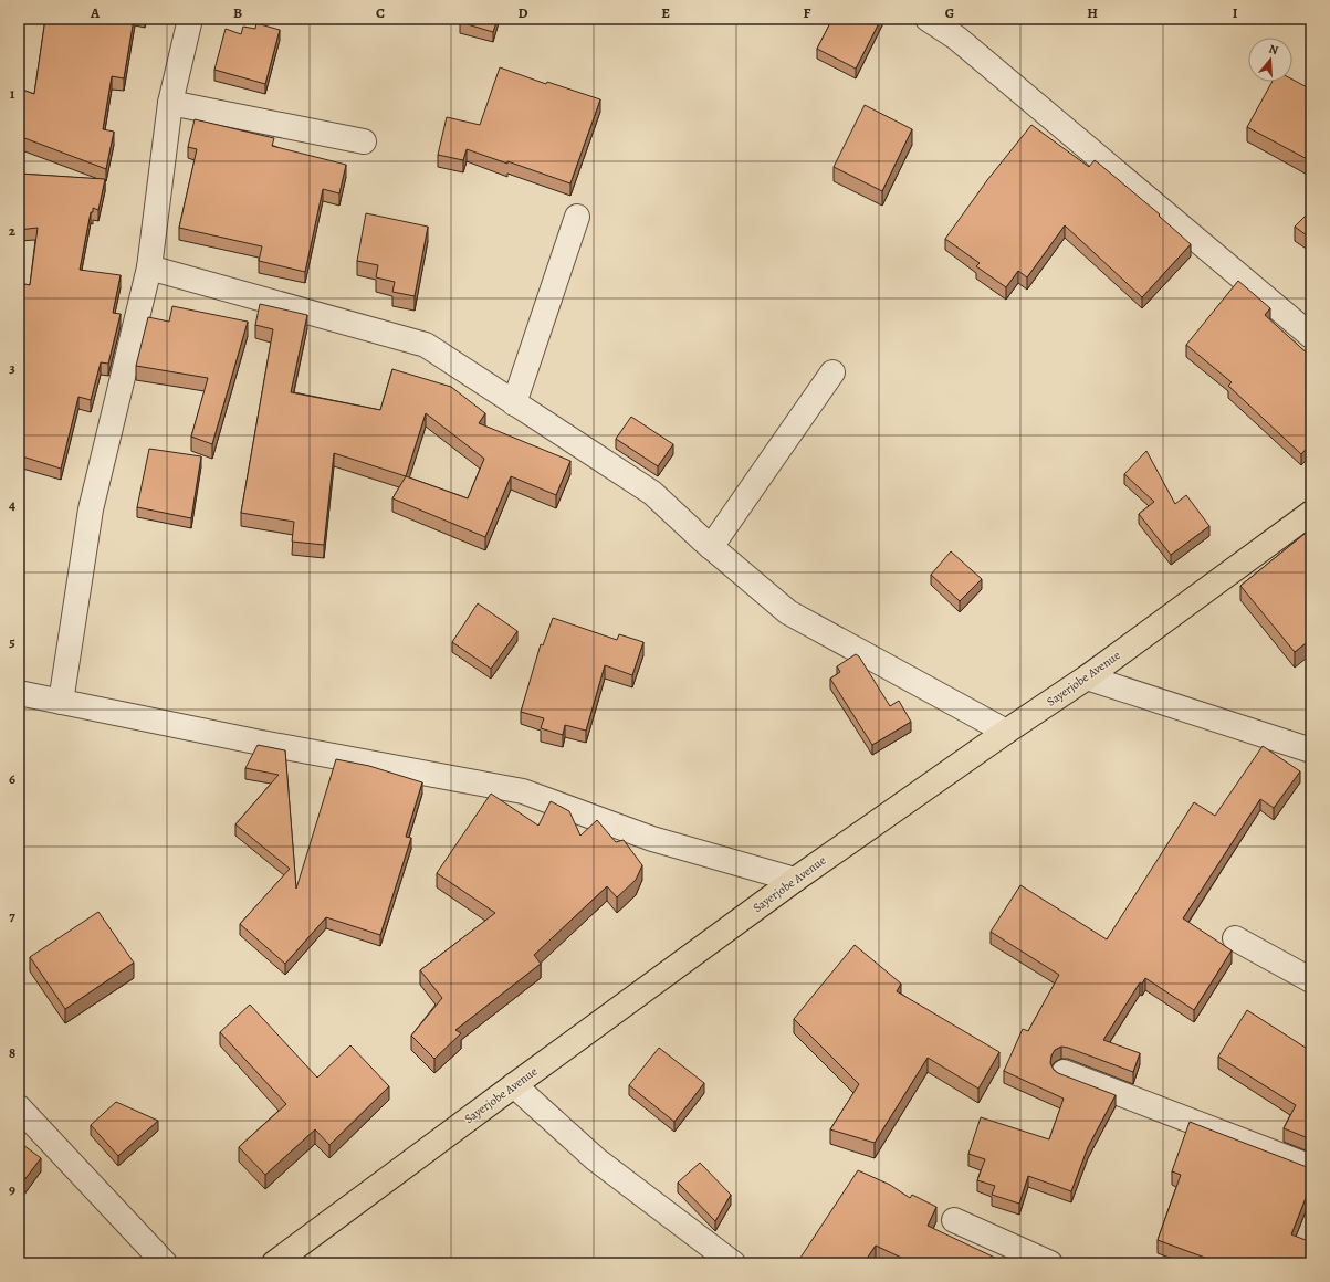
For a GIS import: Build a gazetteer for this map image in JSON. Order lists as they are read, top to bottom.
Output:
{
  "streets": {
    "main road": ["Sayerjobe Avenue"]
  },
  "north": "top",
  "grid": {
    "columns": [
      "A",
      "B",
      "C",
      "D",
      "E",
      "F",
      "G",
      "H",
      "I"
    ],
    "rows": [
      "1",
      "2",
      "3",
      "4",
      "5",
      "6",
      "7",
      "8",
      "9"
    ]
  }
}
